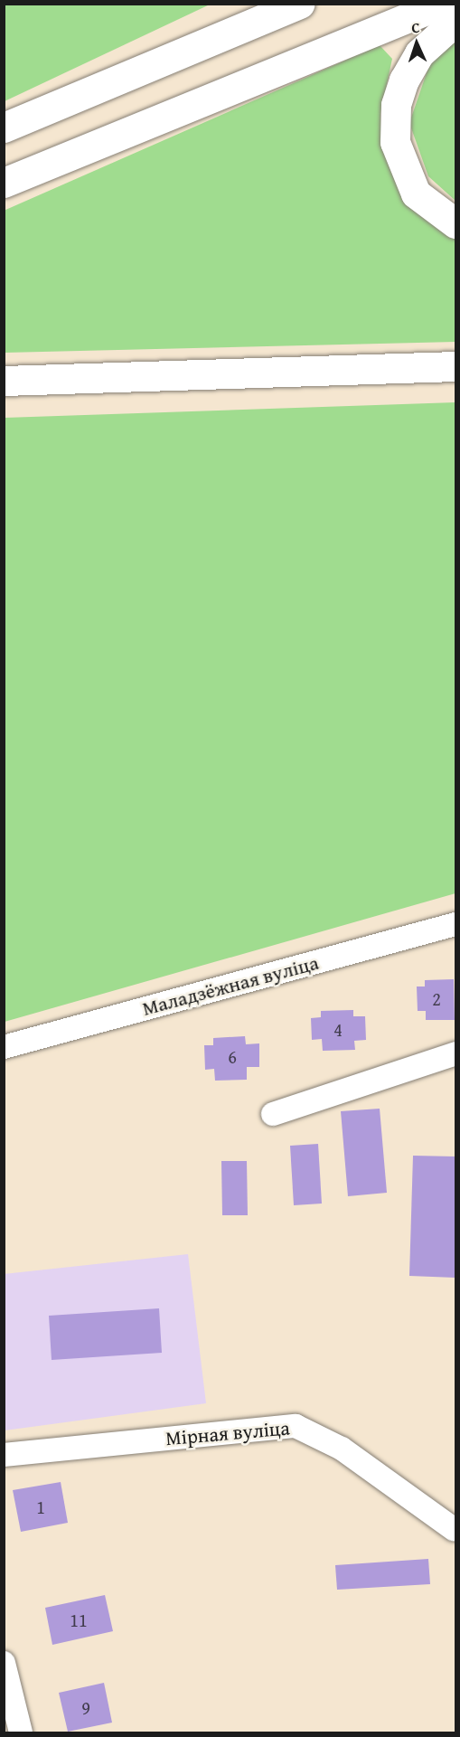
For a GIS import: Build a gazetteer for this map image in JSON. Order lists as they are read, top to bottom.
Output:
{
  "streets": {
    "street": ["Маладзёжная вуліца", "Мірная вуліца"]
  },
  "house_numbers": [
    "2",
    "4",
    "6",
    "1",
    "11",
    "9"
  ],
  "north": "top"
}
